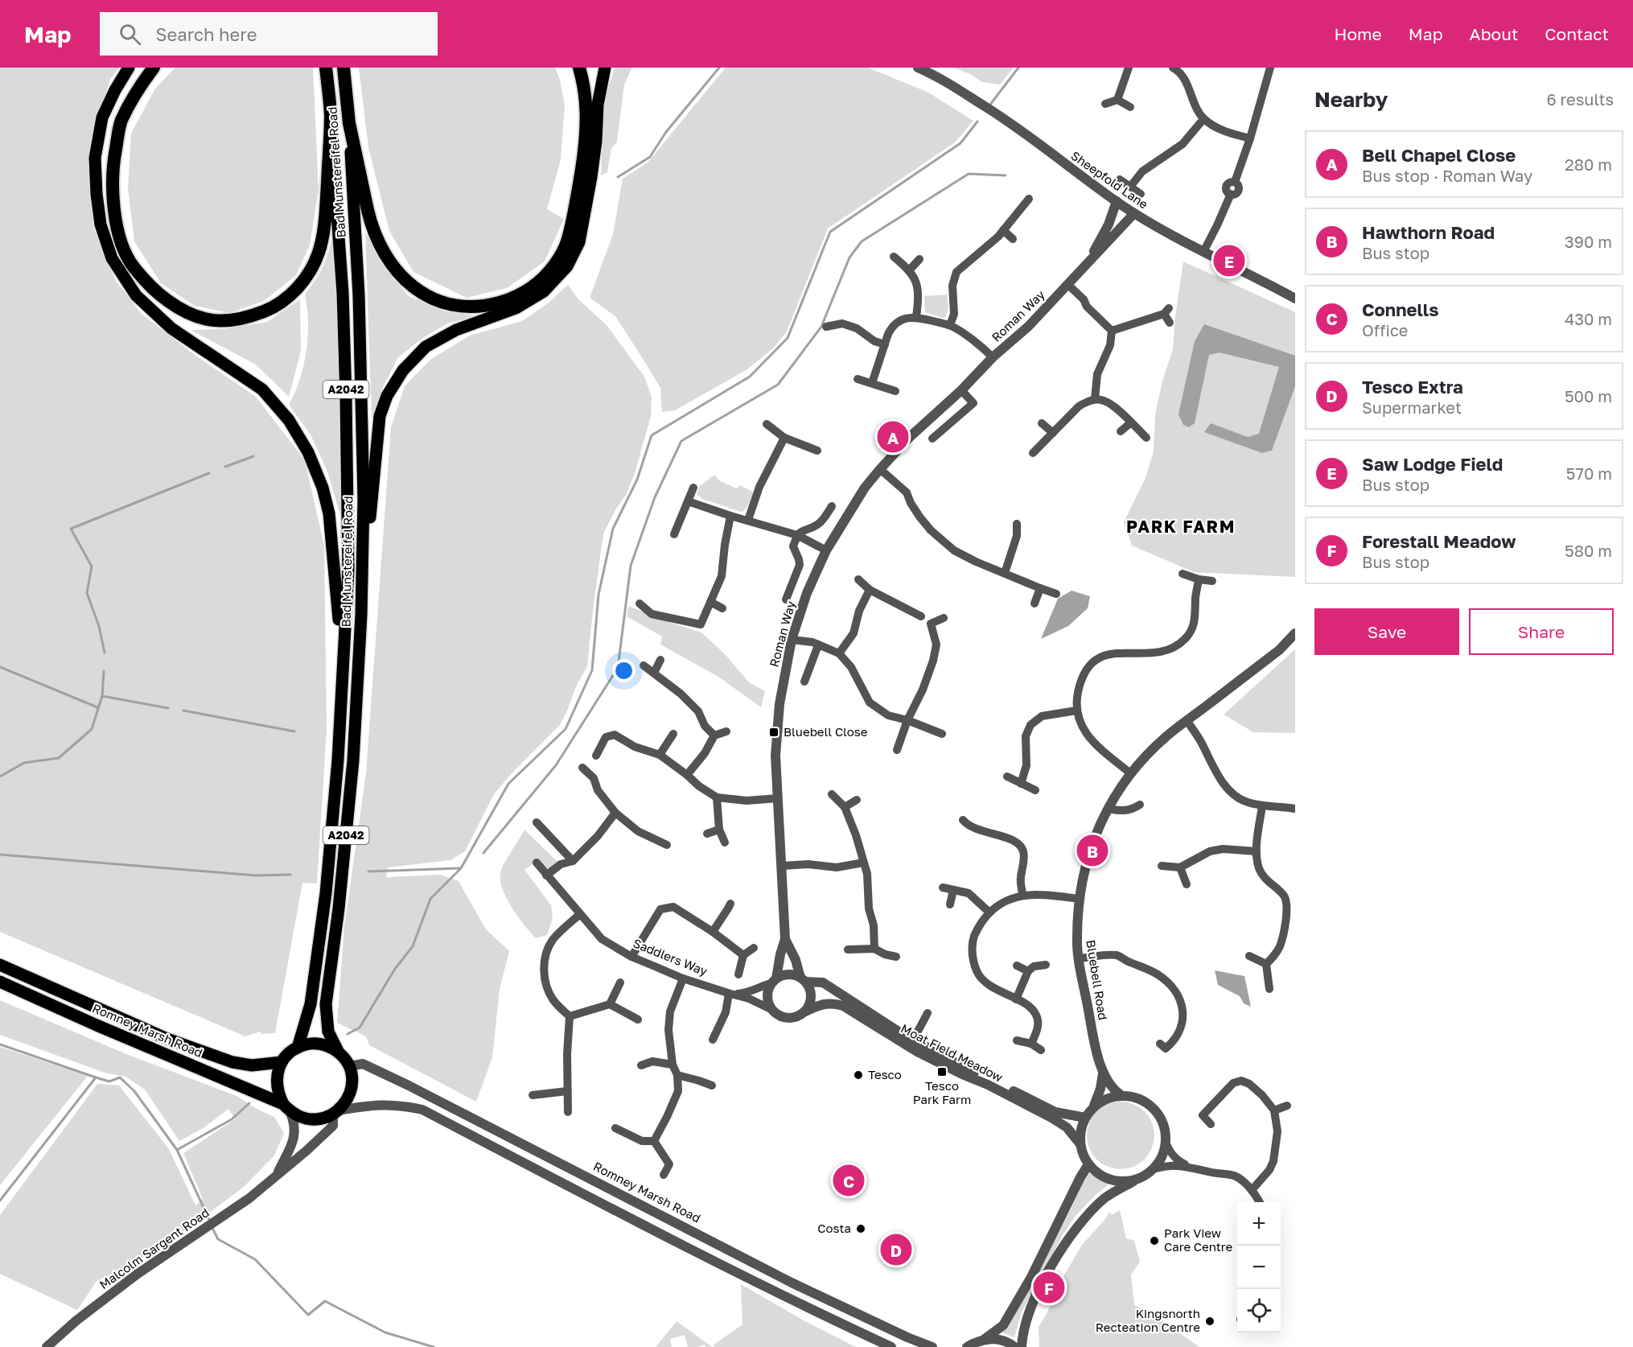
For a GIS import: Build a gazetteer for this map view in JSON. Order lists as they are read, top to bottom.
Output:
{
  "streets": {
    "highway": ["Bad Munstereifel Road"],
    "main road": ["A2042", "Romney Marsh Road"],
    "street": [
      "Sheepfold Lane",
      "Roman Way",
      "Saddlers Way",
      "Bluebell Road",
      "Moat Field Meadow",
      "Malcolm Sargent Road"
    ]
  },
  "crossings": [
    ["Bad Munstereifel Road", "Romney Marsh Road"],
    ["Bad Munstereifel Road", "Malcolm Sargent Road"],
    ["Sheepfold Lane", "Roman Way"],
    ["Roman Way", "Saddlers Way"],
    ["Roman Way", "Moat Field Meadow"],
    ["Saddlers Way", "Moat Field Meadow"],
    ["Bluebell Road", "Moat Field Meadow"],
    ["Romney Marsh Road", "Malcolm Sargent Road"]
  ],
  "districts": ["PARK FARM"],
  "places": {
    "transit": ["Bluebell Close", "Tesco Park Farm"],
    "other": [
      "Tesco",
      "Costa",
      "Park View Care Centre",
      "Kingsnorth Recteation Centre"
    ]
  },
  "page": {
    "header": "Map",
    "search": "Search here",
    "nav": [
      "Home",
      "Map",
      "About",
      "Contact"
    ],
    "heading": ["Nearby", "6 results"],
    "list": [
      {
        "mark": "A",
        "name": "Bell Chapel Close",
        "note": "Bus stop · Roman Way",
        "value": "280 m"
      },
      {
        "mark": "B",
        "name": "Hawthorn Road",
        "note": "Bus stop",
        "value": "390 m"
      },
      {
        "mark": "C",
        "name": "Connells",
        "note": "Office",
        "value": "430 m"
      },
      {
        "mark": "D",
        "name": "Tesco Extra",
        "note": "Supermarket",
        "value": "500 m"
      },
      {
        "mark": "E",
        "name": "Saw Lodge Field",
        "note": "Bus stop",
        "value": "570 m"
      },
      {
        "mark": "F",
        "name": "Forestall Meadow",
        "note": "Bus stop",
        "value": "580 m"
      }
    ],
    "pins": [
      "E",
      "A",
      "B",
      "C",
      "D",
      "F"
    ],
    "buttons": ["Save", "Share"],
    "map_buttons": ["+", "−"]
  }
}
